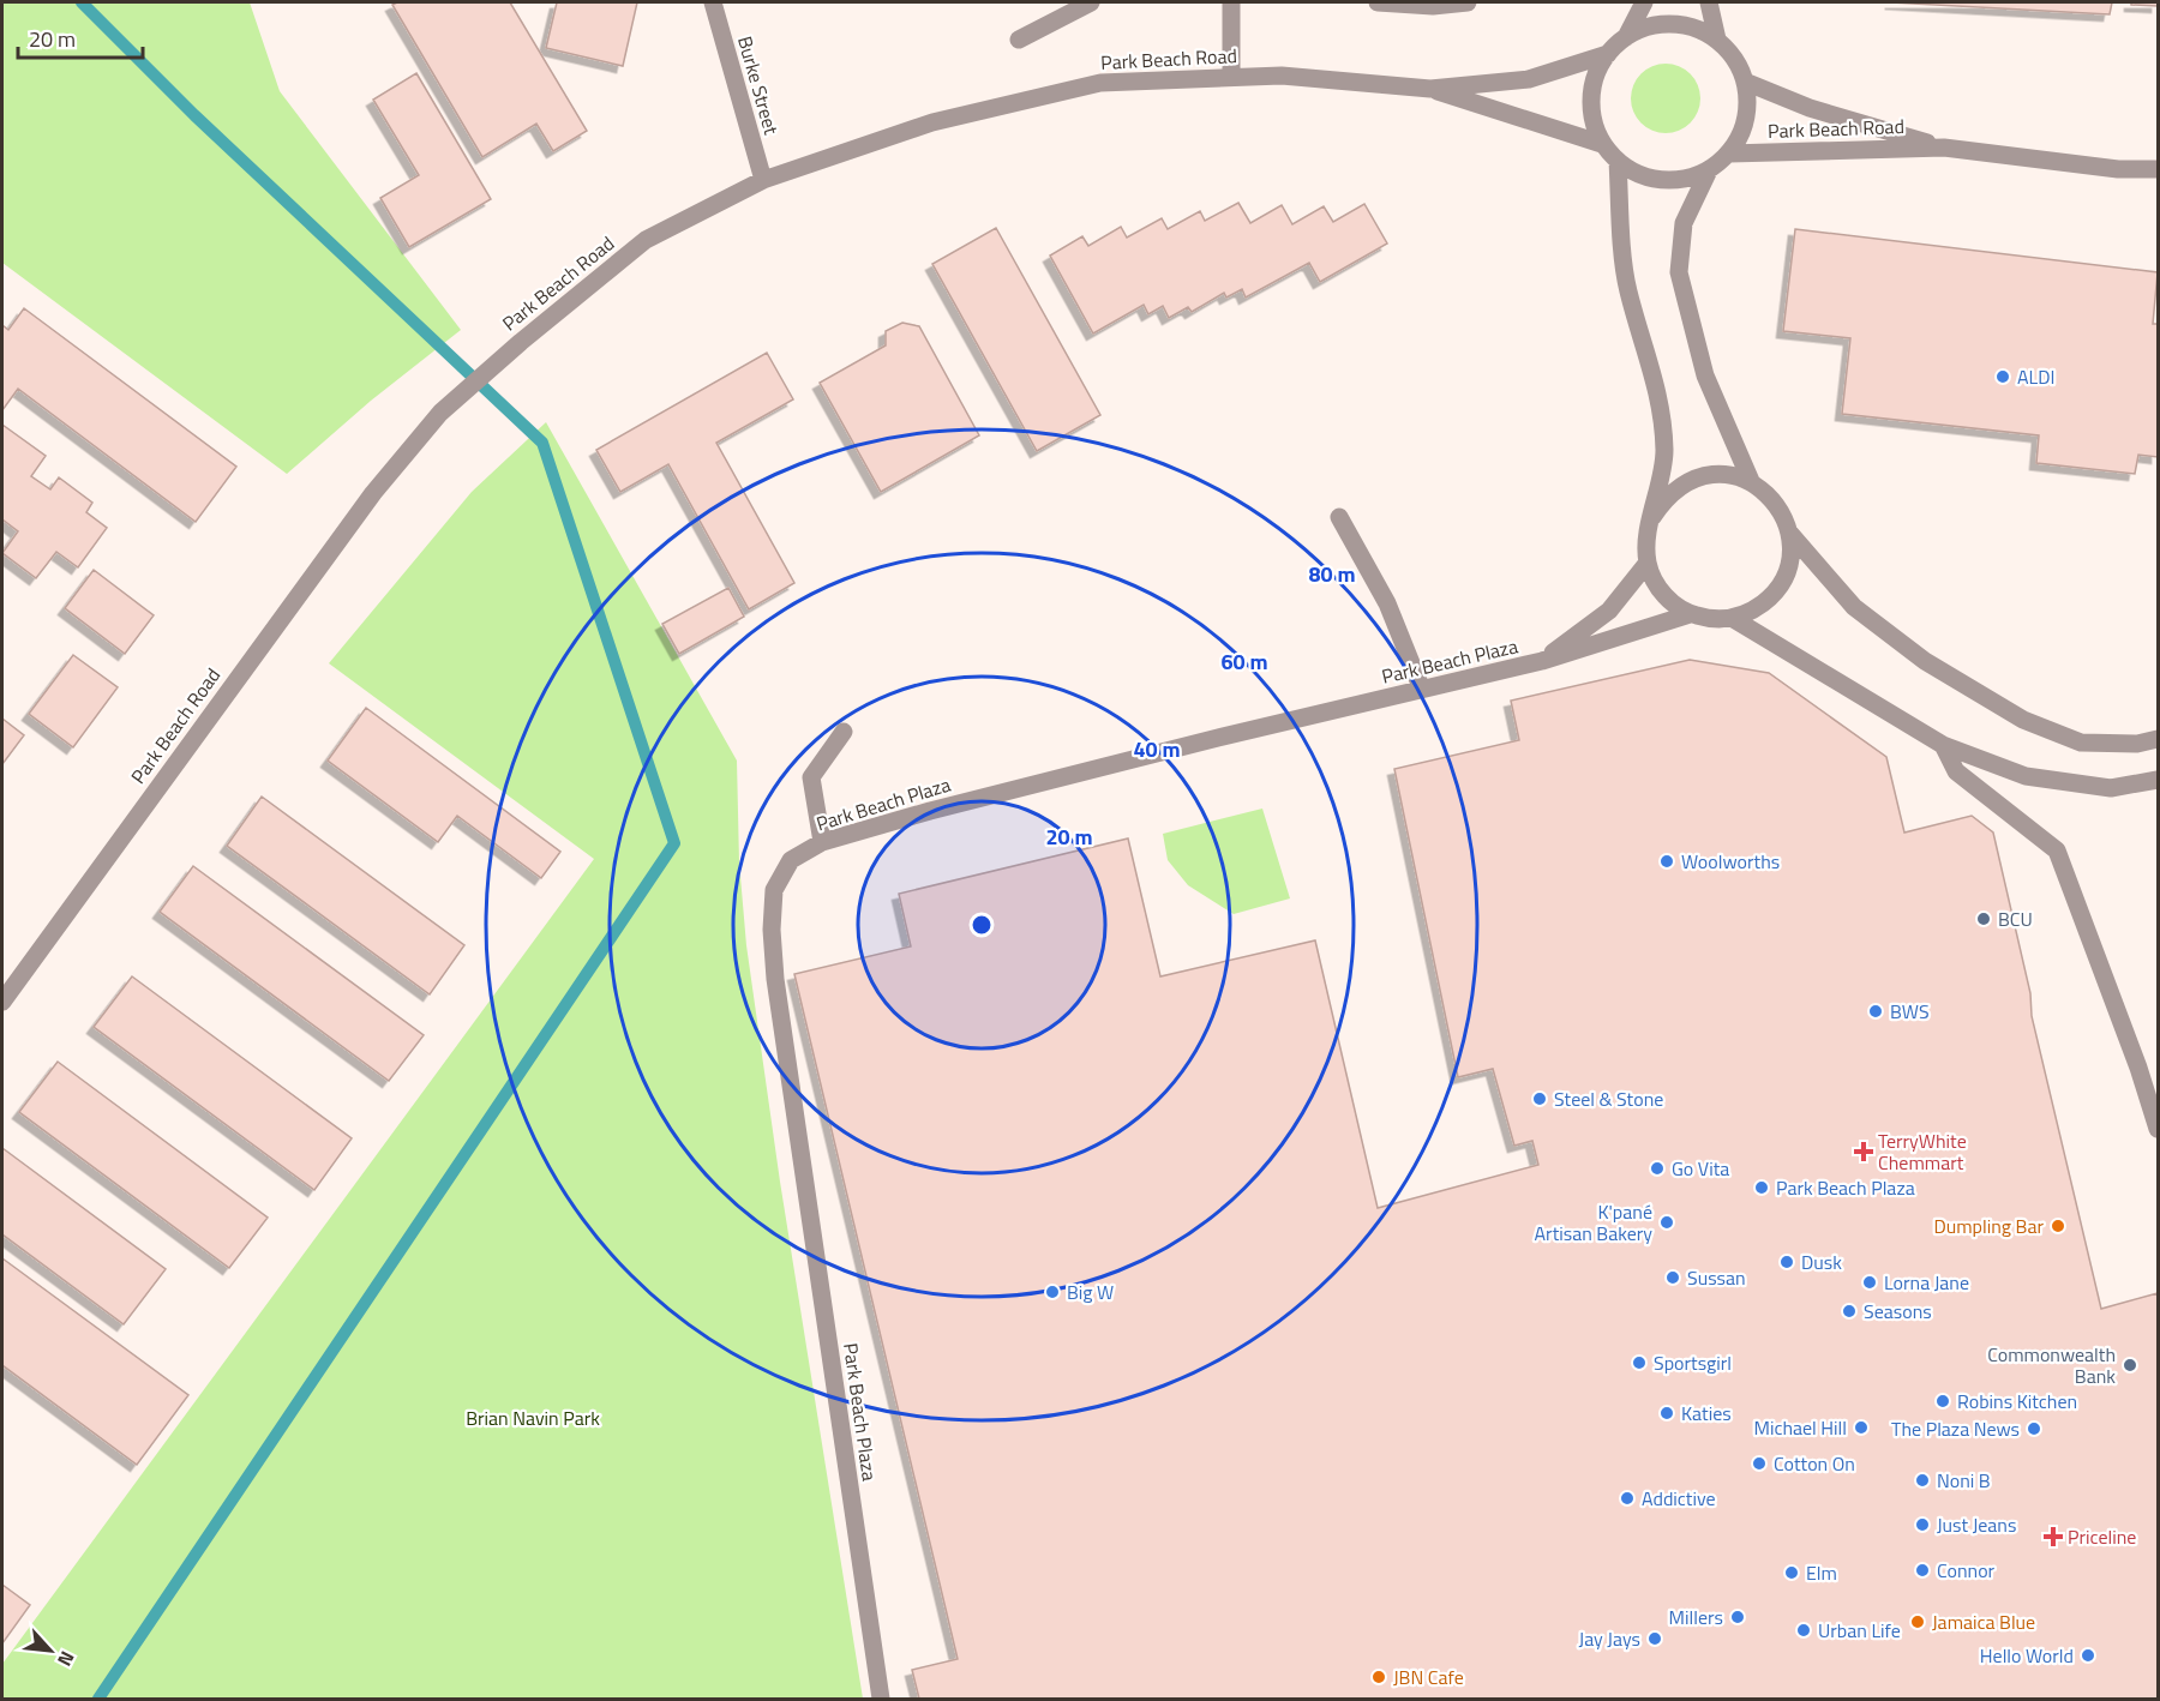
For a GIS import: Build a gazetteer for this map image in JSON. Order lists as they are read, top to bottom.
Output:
{
  "streets": {
    "street": ["Park Beach Road", "Burke Street", "Park Beach Plaza"]
  },
  "crossings": [
    ["Park Beach Road", "Burke Street"]
  ],
  "parks": ["Brian Navin Park"],
  "places": {
    "other": [
      "ALDI",
      "Woolworths",
      "BCU",
      "BWS",
      "Steel & Stone",
      "Go Vita",
      "Park Beach Plaza",
      "K'pané Artisan Bakery",
      "Dumpling Bar",
      "Dusk",
      "Sussan",
      "Lorna Jane",
      "Big W",
      "Seasons",
      "Sportsgirl",
      "Commonwealth Bank",
      "Robins Kitchen",
      "Katies",
      "Michael Hill",
      "The Plaza News",
      "Cotton On",
      "Noni B",
      "Addictive",
      "Just Jeans",
      "Connor",
      "Elm",
      "Millers",
      "Jamaica Blue",
      "Urban Life",
      "Jay Jays",
      "Hello World",
      "JBN Cafe"
    ],
    "health": ["TerryWhite Chemmart", "Priceline"]
  },
  "scale_bar": "20 m",
  "north": "bottom right",
  "rings": [
    "80 m",
    "60 m",
    "40 m",
    "20 m"
  ]
}
